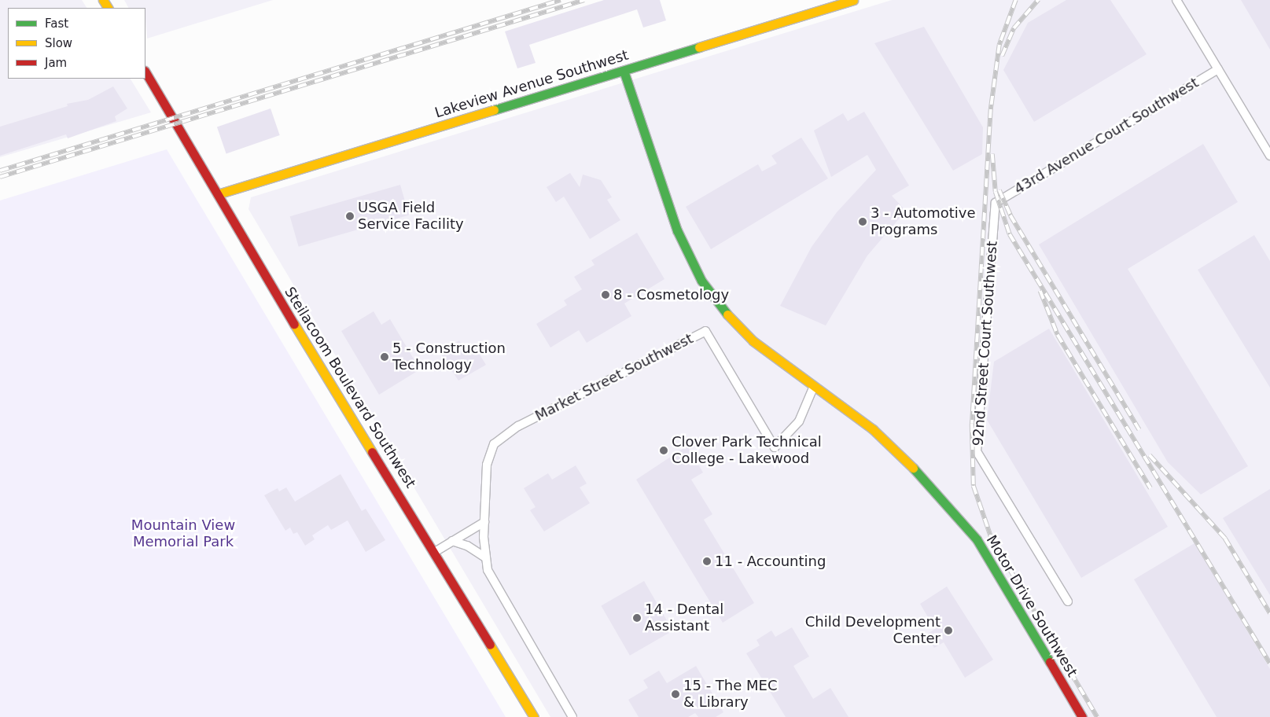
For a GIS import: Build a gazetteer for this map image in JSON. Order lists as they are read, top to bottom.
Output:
{
  "streets": {
    "street": [
      "Lakeview Avenue Southwest",
      "43rd Avenue Court Southwest",
      "92nd Street Court Southwest",
      "Market Street Southwest",
      "Steilacoom Boulevard Southwest",
      "Motor Drive Southwest"
    ]
  },
  "crossings": [
    ["Lakeview Avenue Southwest", "Steilacoom Boulevard Southwest"],
    ["Lakeview Avenue Southwest", "Motor Drive Southwest"],
    ["43rd Avenue Court Southwest", "92nd Street Court Southwest"],
    ["Market Street Southwest", "Motor Drive Southwest"]
  ],
  "parks": ["Mountain View Memorial Park"],
  "places": [
    "USGA Field Service Facility",
    "3 - Automotive Programs",
    "8 - Cosmetology",
    "5 - Construction Technology",
    "Clover Park Technical College - Lakewood",
    "11 - Accounting",
    "14 - Dental Assistant",
    "Child Development Center",
    "15 - The MEC & Library"
  ],
  "legend": ["Fast", "Slow", "Jam"]
}
